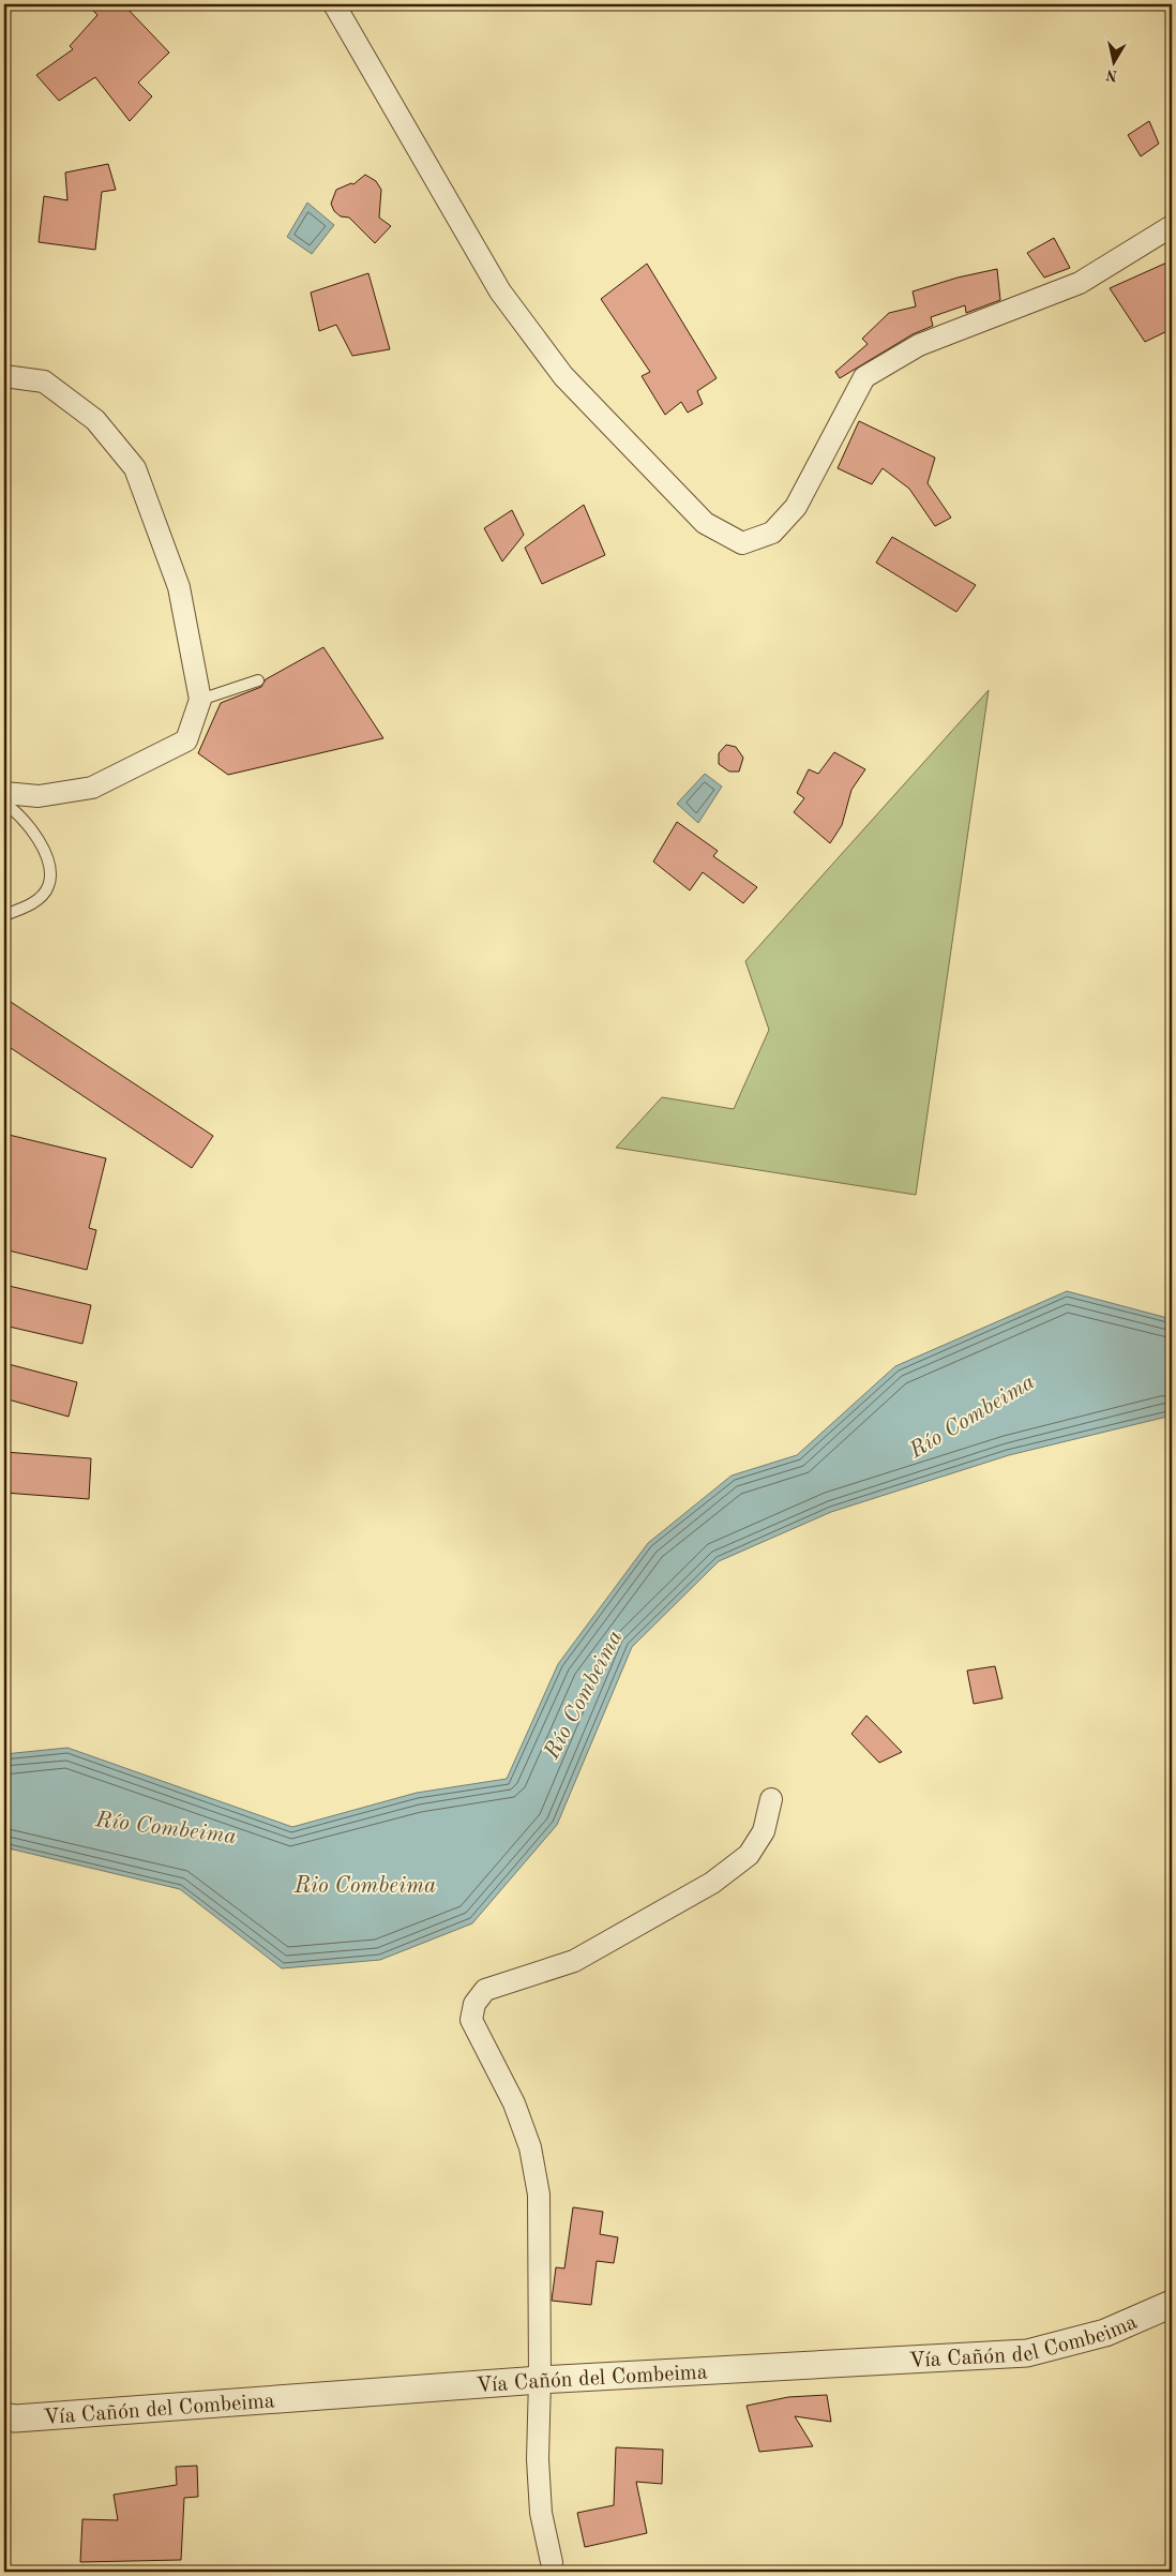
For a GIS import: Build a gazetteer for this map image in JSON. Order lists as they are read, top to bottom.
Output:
{
  "streets": {
    "street": ["Vía Cañón del Combeima"]
  },
  "water": ["Río Combeima", "Rio Combeima"],
  "north": "bottom"
}
